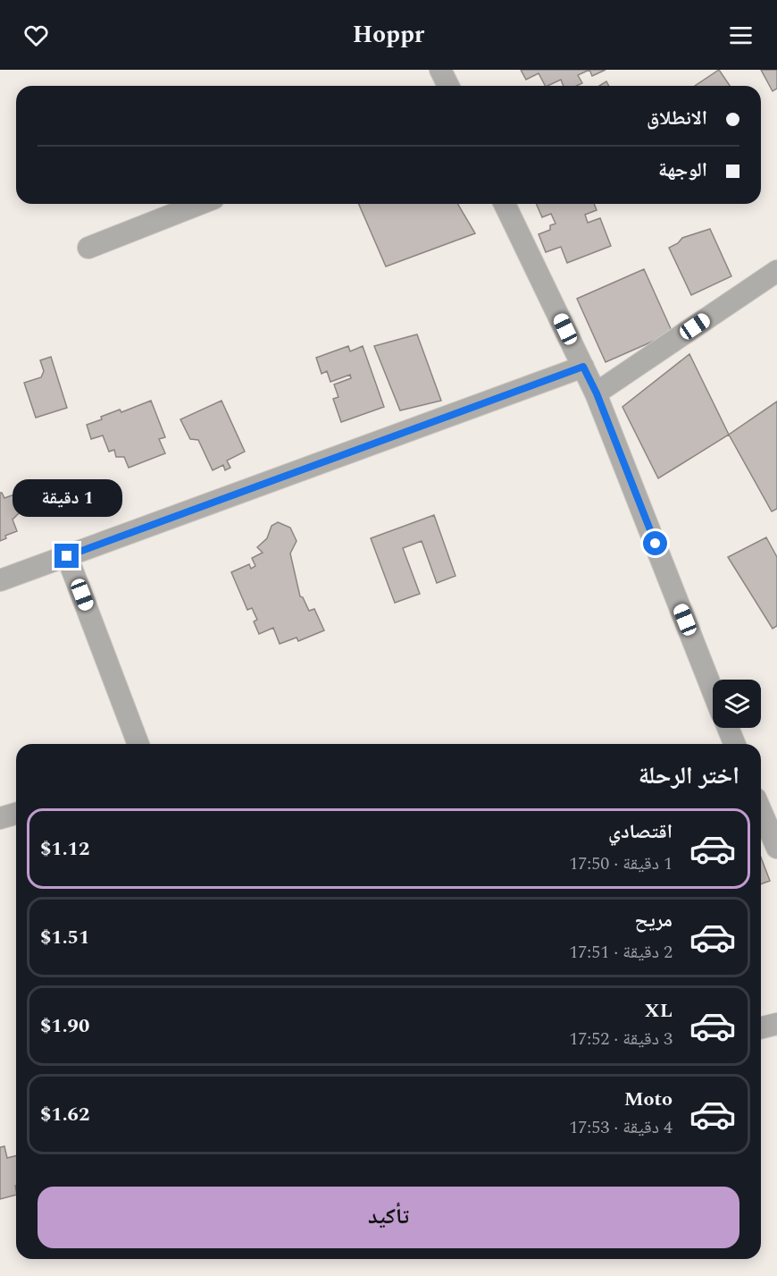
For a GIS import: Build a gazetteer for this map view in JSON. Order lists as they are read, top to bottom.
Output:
{
  "page": {
    "header": "Hoppr",
    "banner": ["الانطلاق", "الوجهة"],
    "bubble": "1 دقيقة",
    "heading": "اختر الرحلة",
    "list": [
      {
        "name": "اقتصادي",
        "note": "1 دقيقة · 17:50",
        "value": "$1.12"
      },
      {
        "name": "مريح",
        "note": "2 دقيقة · 17:51",
        "value": "$1.51"
      },
      {
        "name": "XL",
        "note": "3 دقيقة · 17:52",
        "value": "$1.90"
      },
      {
        "name": "Moto",
        "note": "4 دقيقة · 17:53",
        "value": "$1.62"
      }
    ],
    "buttons": "تأكيد"
  }
}
